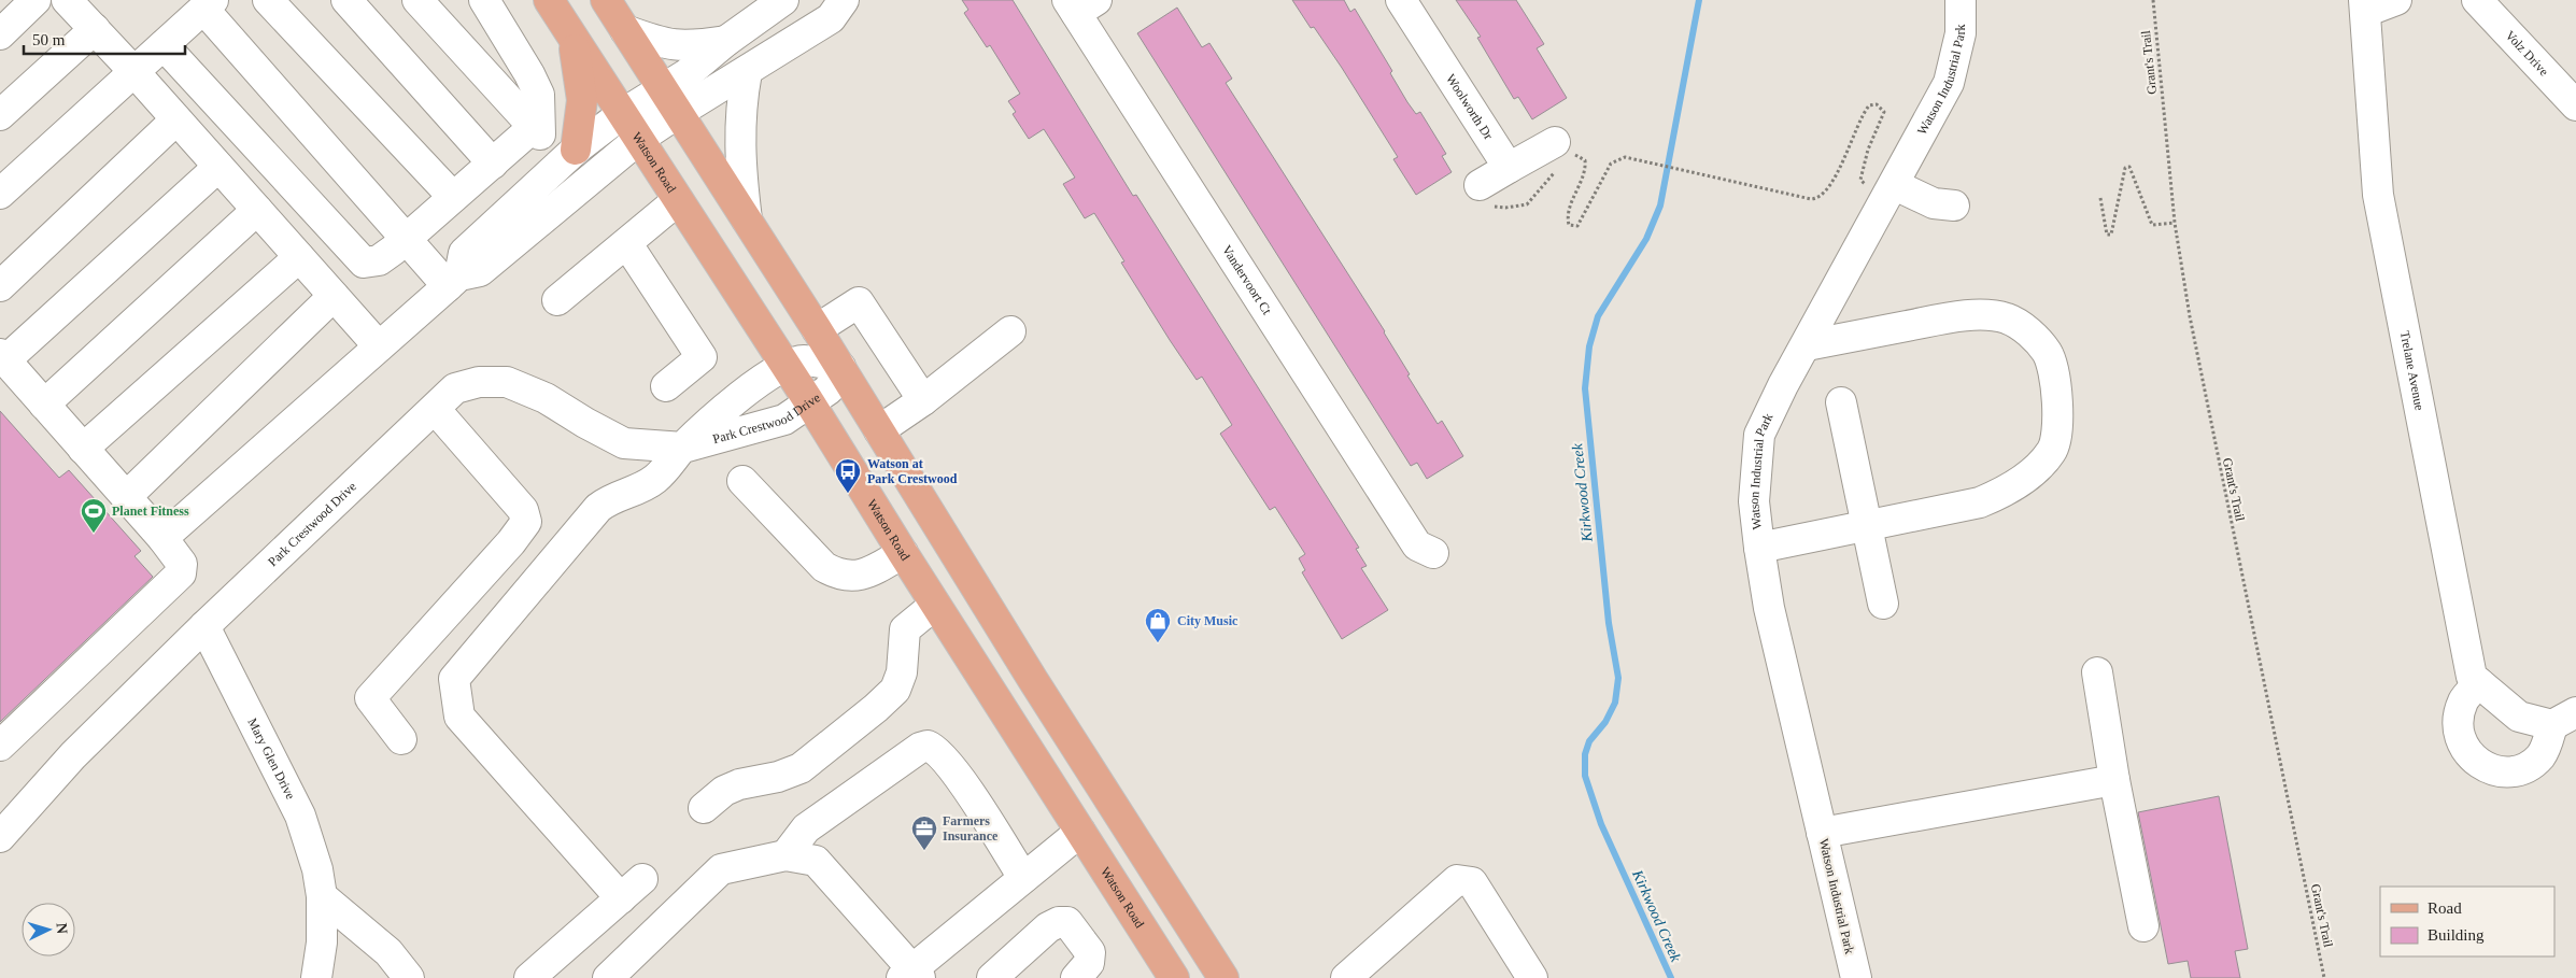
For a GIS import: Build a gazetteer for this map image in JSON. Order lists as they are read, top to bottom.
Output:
{
  "streets": {
    "main road": ["Watson Road"],
    "street": [
      "Volz Drive",
      "Watson Industrial Park",
      "Woolworth Dr",
      "Vandervoort Ct",
      "Trelane Avenue",
      "Park Crestwood Drive",
      "Mary Glen Drive"
    ],
    "path": ["Grant's Trail"]
  },
  "crossings": [
    ["Watson Road", "Park Crestwood Drive"],
    ["Park Crestwood Drive", "Mary Glen Drive"]
  ],
  "water": ["Kirkwood Creek"],
  "places": {
    "bus stop": ["Watson at Park Crestwood"],
    "sports": ["Planet Fitness"],
    "shop": ["City Music"],
    "office": ["Farmers Insurance"]
  },
  "legend": ["Road", "Building"],
  "scale_bar": "50 m",
  "north": "right"
}
